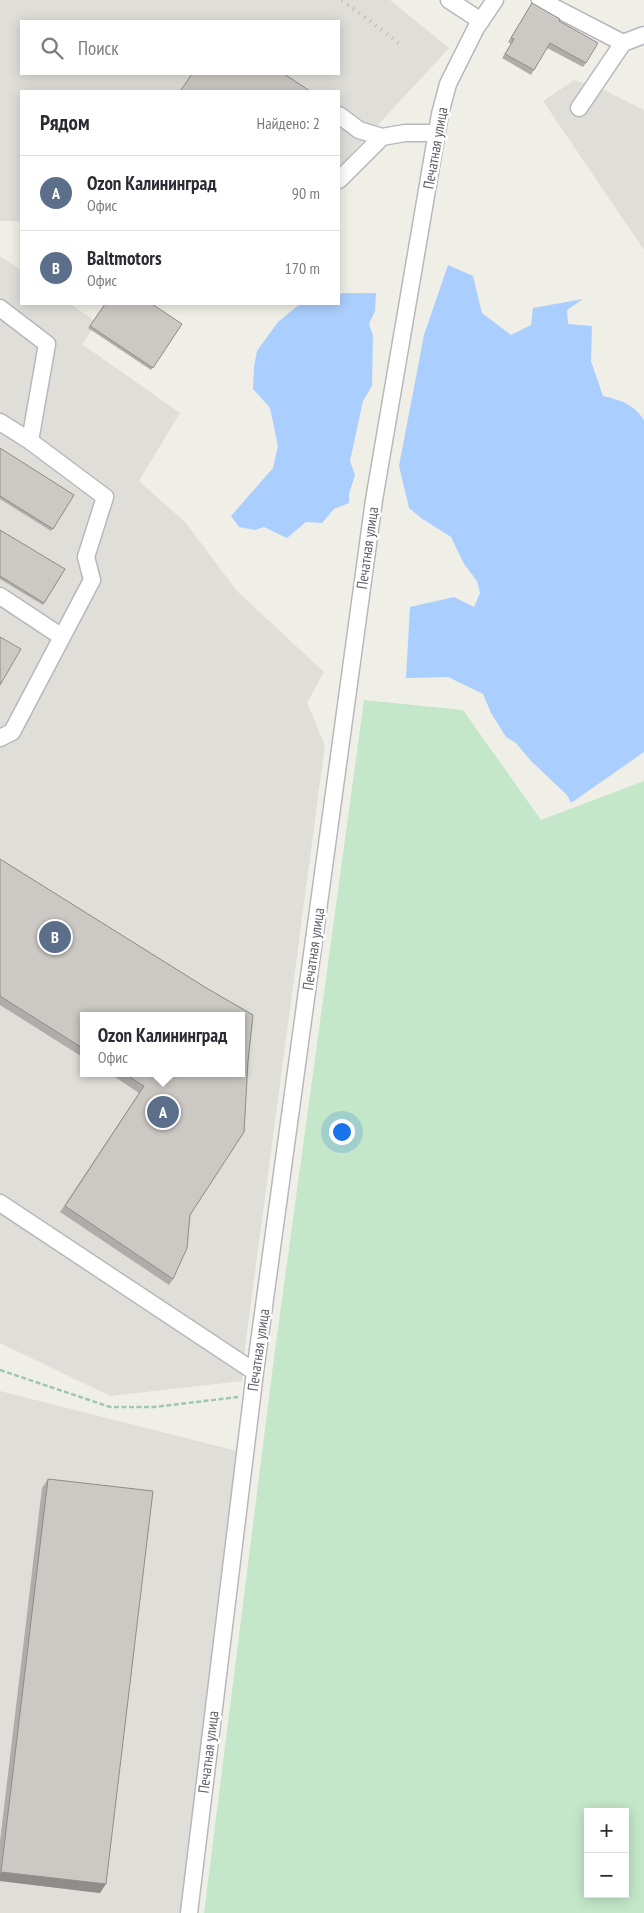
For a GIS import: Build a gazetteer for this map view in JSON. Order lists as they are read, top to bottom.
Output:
{
  "streets": {
    "street": ["Печатная улица"]
  },
  "page": {
    "search": "Поиск",
    "heading": ["Рядом", "Найдено: 2"],
    "list": [
      {
        "mark": "A",
        "name": "Ozon Калининград",
        "note": "Офис",
        "value": "90 m"
      },
      {
        "mark": "B",
        "name": "Baltmotors",
        "note": "Офис",
        "value": "170 m"
      }
    ],
    "pins": ["B", "A"],
    "popup": ["Ozon Калининград", "Офис"],
    "map_buttons": ["+", "−"]
  }
}
